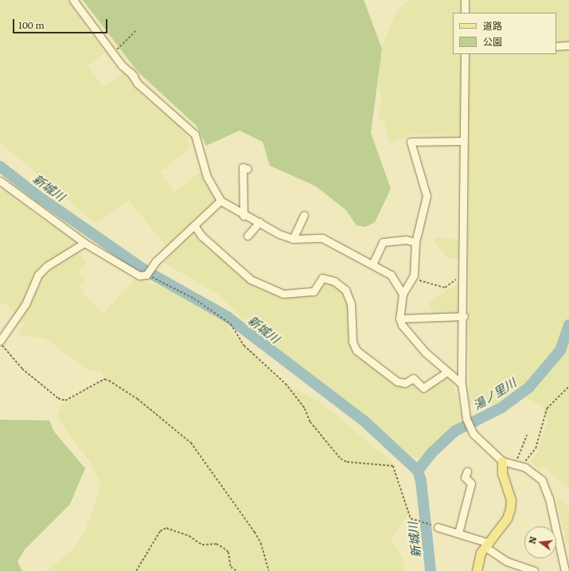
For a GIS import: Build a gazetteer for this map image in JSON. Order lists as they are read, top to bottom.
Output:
{
  "water": ["新城川", "湯ノ里川"],
  "legend": ["道路", "公園"],
  "scale_bar": "100 m",
  "north": "left"
}
